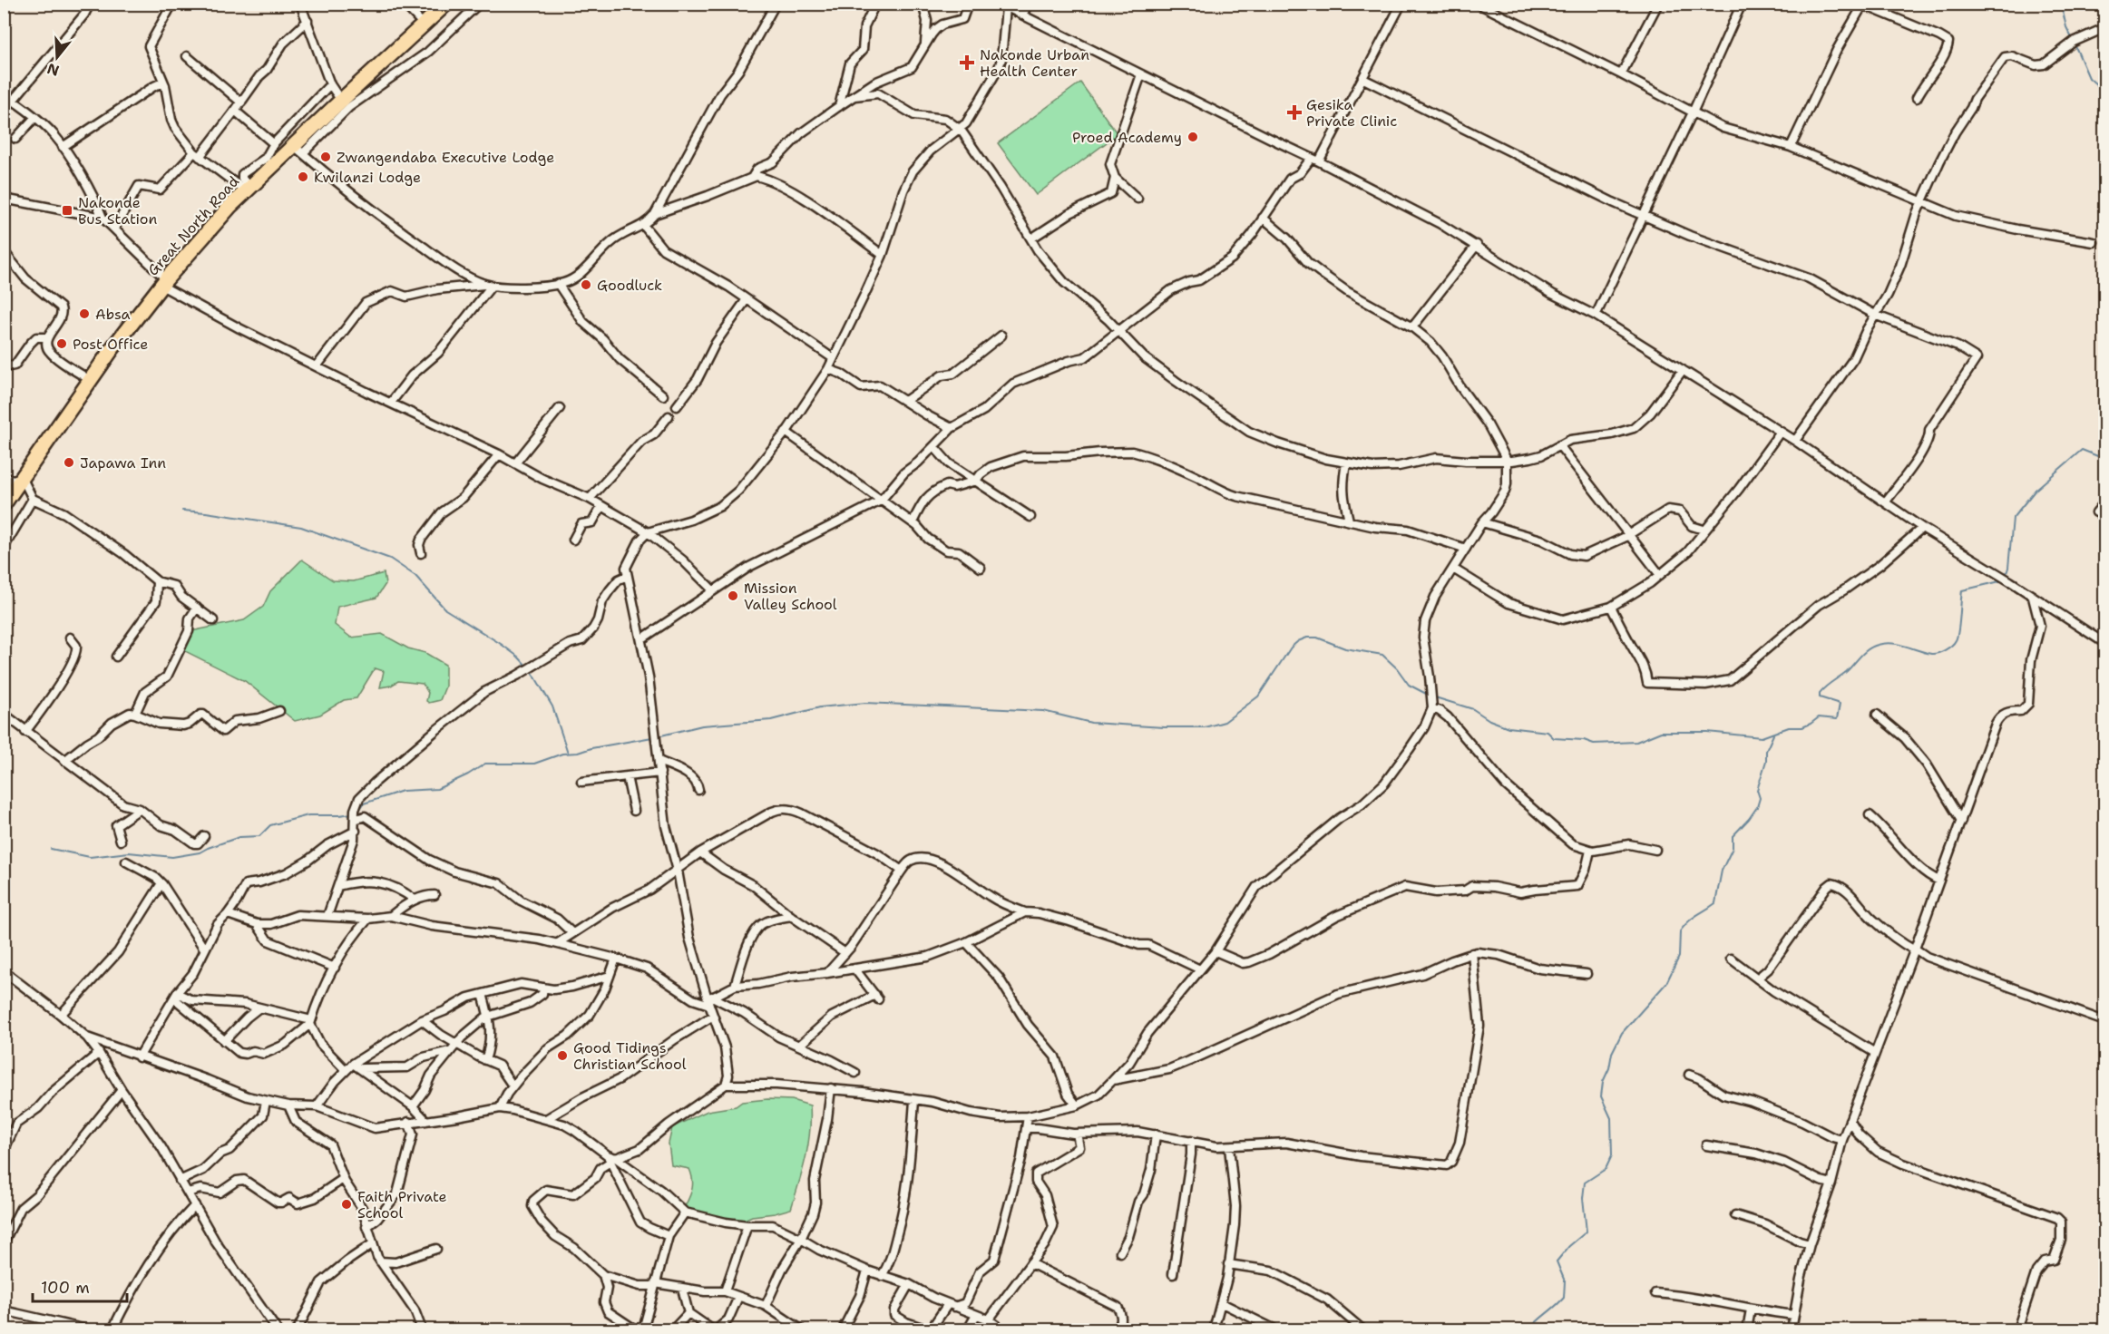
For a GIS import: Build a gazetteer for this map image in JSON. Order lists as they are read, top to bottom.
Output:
{
  "streets": {
    "highway": ["Great North Road"]
  },
  "places": {
    "health": ["Nakonde Urban Health Center", "Gesika Private Clinic"],
    "other": [
      "Proed Academy",
      "Zwangendaba Executive Lodge",
      "Kwilanzi Lodge",
      "Goodluck",
      "Absa",
      "Post Office",
      "Japawa Inn",
      "Mission Valley School",
      "Good Tidings Christian School",
      "Faith Private School"
    ],
    "transit": ["Nakonde Bus Station"]
  },
  "scale_bar": "100 m",
  "north": "bottom"
}
